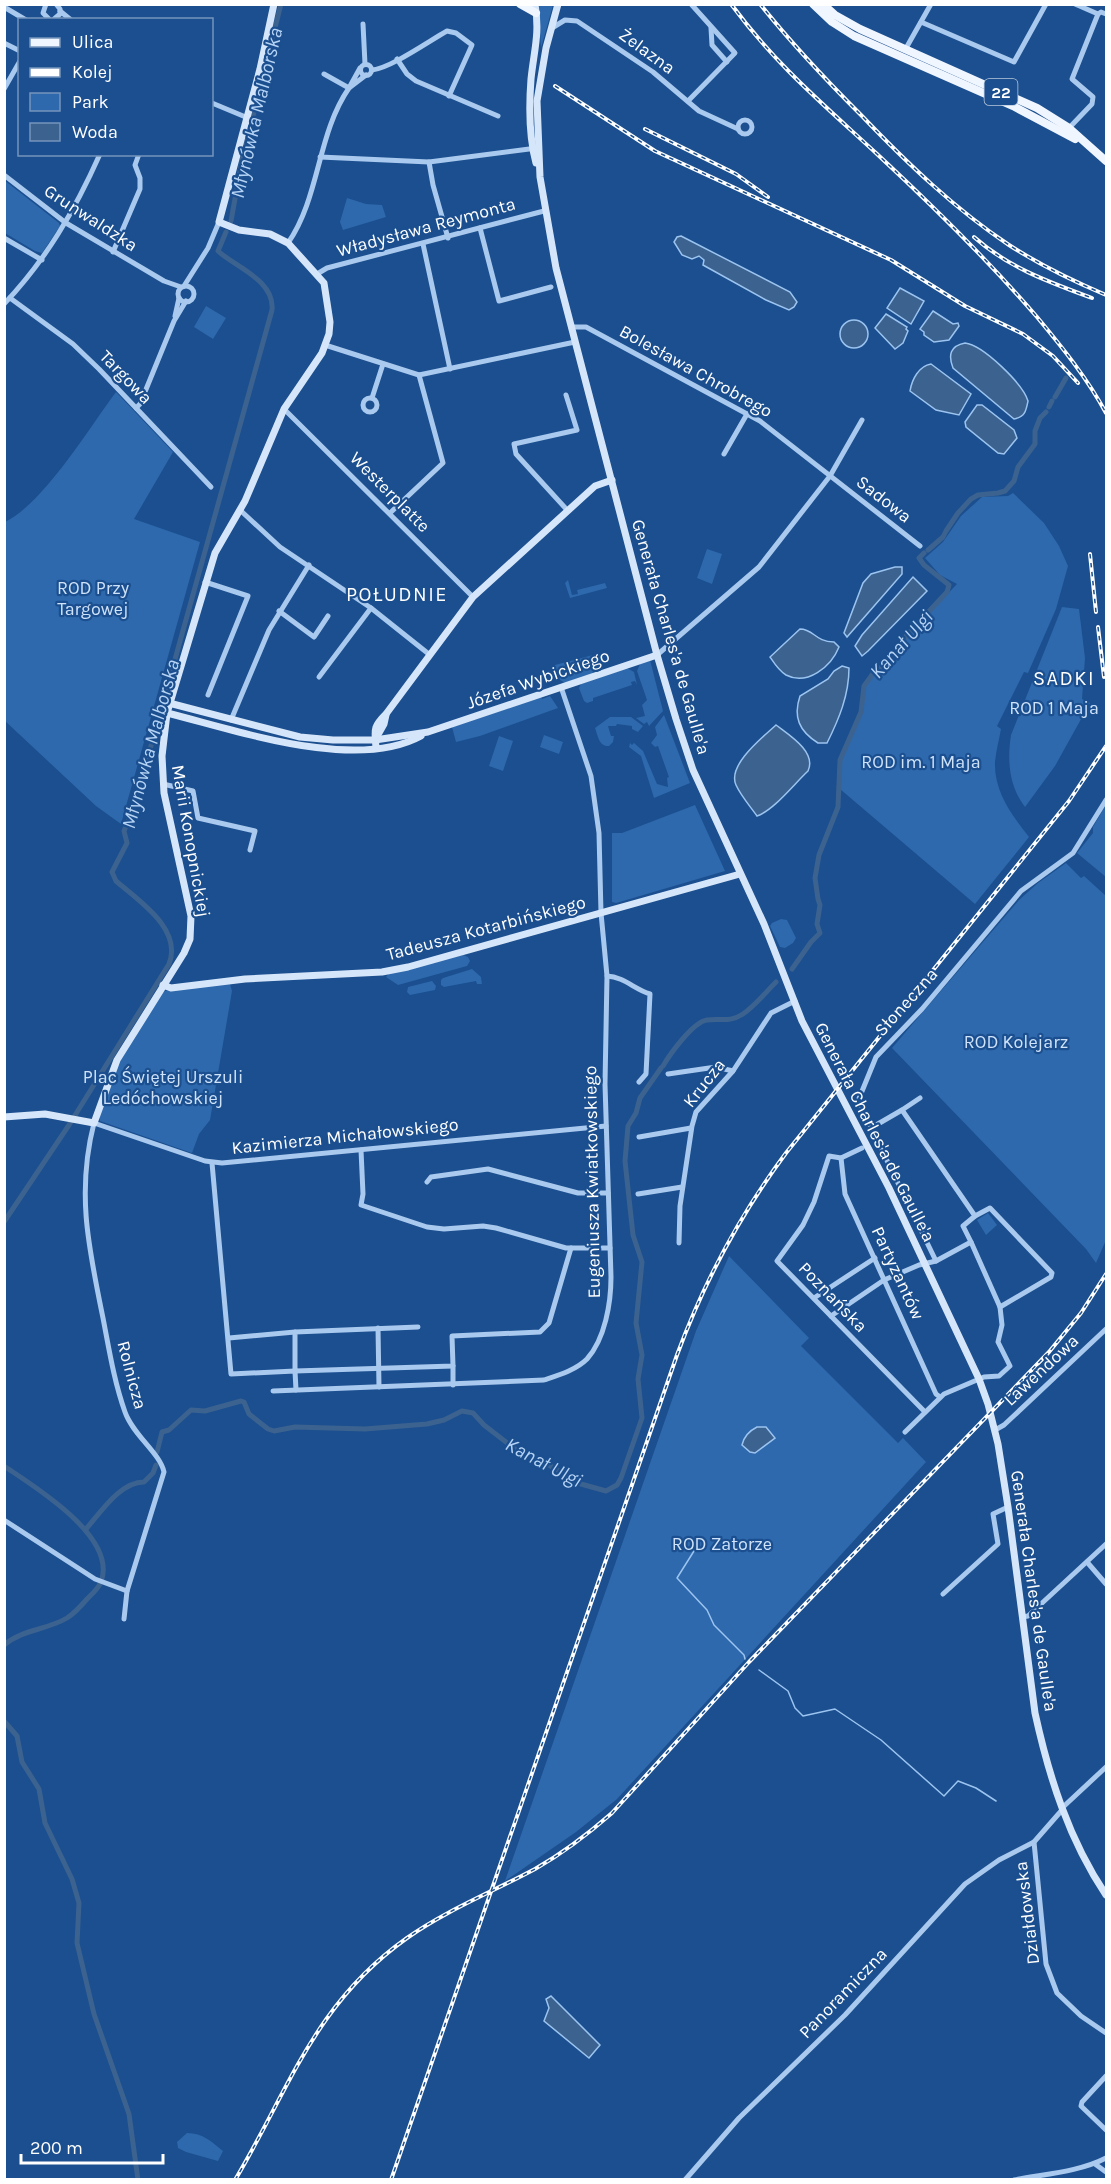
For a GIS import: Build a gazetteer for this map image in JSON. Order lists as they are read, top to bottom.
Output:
{
  "streets": {
    "main road": ["22"],
    "street": [
      "Żelazna",
      "Grunwaldzka",
      "Władysława Reymonta",
      "Bolesława Chrobrego",
      "Targowa",
      "Westerplatte",
      "Sadowa",
      "Generała Charles'a de Gaulle'a",
      "Józefa Wybickiego",
      "Marii Konopnickiej",
      "Tadeusza Kotarbińskiego",
      "Słoneczna",
      "Krucza",
      "Kazimierza Michałowskiego",
      "Eugeniusza Kwiatkowskiego",
      "Partyzantów",
      "Poznańska",
      "Lawendowa",
      "Rolnicza",
      "Działdowska",
      "Panoramiczna"
    ]
  },
  "crossings": [
    ["Władysława Reymonta", "Generała Charles'a de Gaulle'a"],
    ["Władysława Reymonta", "Marii Konopnickiej"],
    ["Bolesława Chrobrego", "Sadowa"],
    ["Bolesława Chrobrego", "Generała Charles'a de Gaulle'a"],
    ["Westerplatte", "Marii Konopnickiej"],
    ["Generała Charles'a de Gaulle'a", "Józefa Wybickiego"],
    ["Generała Charles'a de Gaulle'a", "Tadeusza Kotarbińskiego"],
    ["Generała Charles'a de Gaulle'a", "Krucza"],
    ["Generała Charles'a de Gaulle'a", "Lawendowa"],
    ["Generała Charles'a de Gaulle'a", "Działdowska"],
    ["Józefa Wybickiego", "Marii Konopnickiej"],
    ["Józefa Wybickiego", "Eugeniusza Kwiatkowskiego"],
    ["Marii Konopnickiej", "Tadeusza Kotarbińskiego"],
    ["Marii Konopnickiej", "Kazimierza Michałowskiego"],
    ["Marii Konopnickiej", "Rolnicza"],
    ["Tadeusza Kotarbińskiego", "Eugeniusza Kwiatkowskiego"],
    ["Kazimierza Michałowskiego", "Eugeniusza Kwiatkowskiego"],
    ["Kazimierza Michałowskiego", "Rolnicza"],
    ["Partyzantów", "Poznańska"],
    ["Działdowska", "Panoramiczna"]
  ],
  "districts": ["POŁUDNIE", "SADKI"],
  "water": ["Młynówka Malborska", "Kanał Ulgi"],
  "parks": [
    "ROD Przy Targowej",
    "ROD 1 Maja",
    "ROD im. 1 Maja",
    "ROD Kolejarz",
    "Plac Świętej Urszuli Ledóchowskiej",
    "ROD Zatorze"
  ],
  "legend": [
    "Ulica",
    "Kolej",
    "Park",
    "Woda"
  ],
  "scale_bar": "200 m"
}
